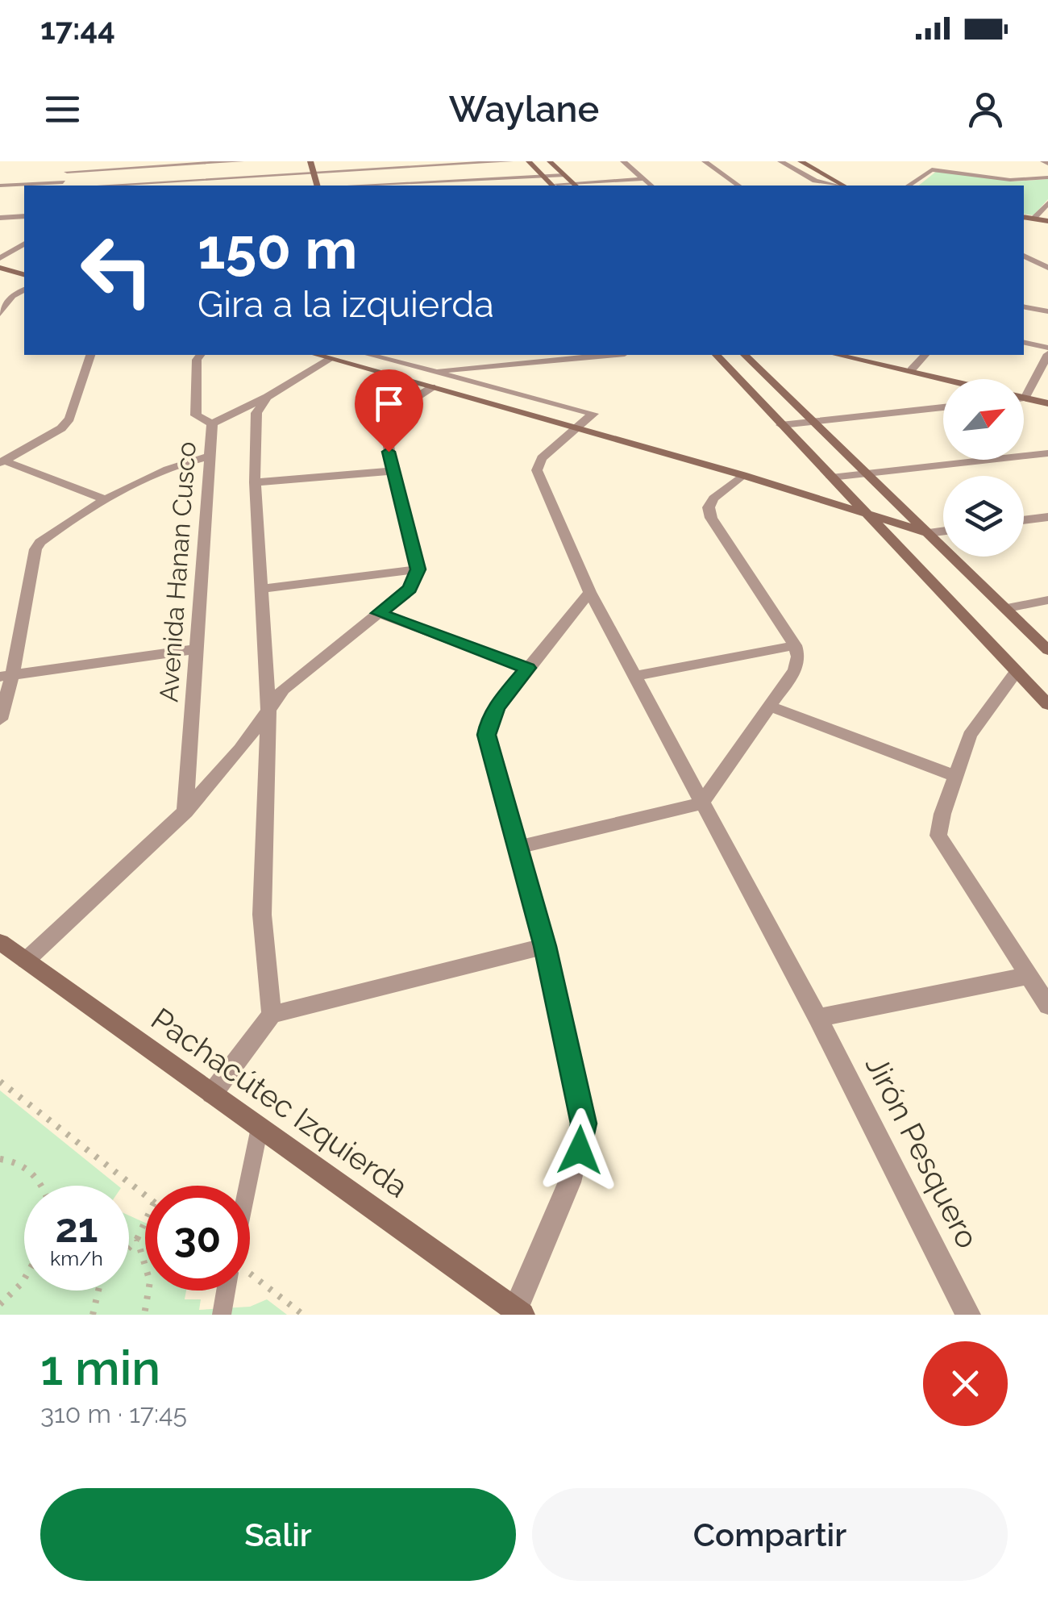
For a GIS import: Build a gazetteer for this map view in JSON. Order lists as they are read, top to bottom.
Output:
{
  "streets": {
    "main road": ["Pachacútec Izquierda"],
    "street": ["Avenida Hanan Cusco", "Jirón Pesquero"]
  },
  "north": "top right",
  "page": {
    "status": "17:44",
    "header": "Waylane",
    "turn": ["150 m", "Gira a la izquierda"],
    "speed": "21 km/h",
    "limit": "30",
    "heading": ["1 min", "310 m · 17:45"],
    "buttons": ["Salir", "Compartir"]
  }
}
